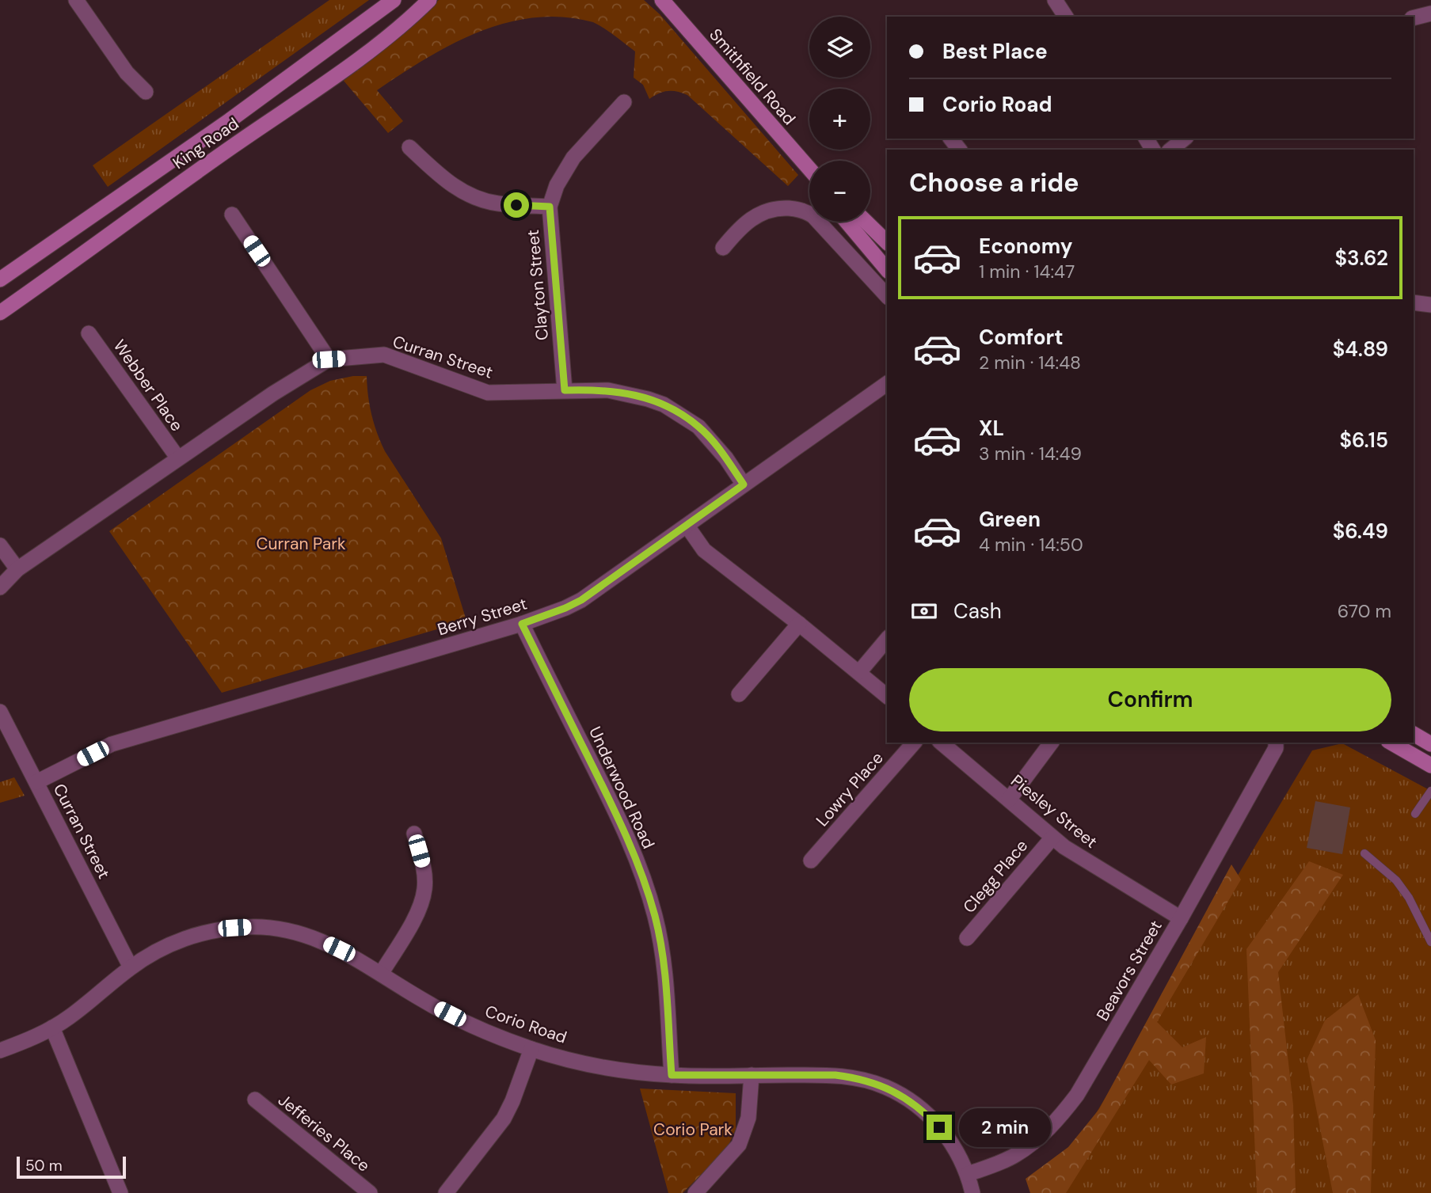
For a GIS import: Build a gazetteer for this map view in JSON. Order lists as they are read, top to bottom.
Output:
{
  "streets": {
    "main road": ["Smithfield Road", "King Road"],
    "street": [
      "Clayton Street",
      "Curran Street",
      "Webber Place",
      "Berry Street",
      "Underwood Road",
      "Lowry Place",
      "Piesley Street",
      "Clegg Place",
      "Beavors Street",
      "Corio Road",
      "Jefferies Place"
    ]
  },
  "crossings": [
    ["Clayton Street", "Curran Street"],
    ["Curran Street", "Webber Place"],
    ["Curran Street", "Berry Street"],
    ["Curran Street", "Corio Road"],
    ["Berry Street", "Underwood Road"],
    ["Underwood Road", "Corio Road"],
    ["Piesley Street", "Clegg Place"],
    ["Piesley Street", "Beavors Street"],
    ["Beavors Street", "Corio Road"]
  ],
  "parks": ["Curran Park", "Corio Park"],
  "scale_bar": "50 m",
  "page": {
    "map_buttons": ["+", "−"],
    "banner": ["Best Place", "Corio Road"],
    "heading": "Choose a ride",
    "list": [
      {
        "name": "Economy",
        "note": "1 min · 14:47",
        "value": "$3.62"
      },
      {
        "name": "Comfort",
        "note": "2 min · 14:48",
        "value": "$4.89"
      },
      {
        "name": "XL",
        "note": "3 min · 14:49",
        "value": "$6.15"
      },
      {
        "name": "Green",
        "note": "4 min · 14:50",
        "value": "$6.49"
      }
    ],
    "pay": ["Cash", "670 m"],
    "buttons": "Confirm",
    "bubble": "2 min",
    "scale": "50 m"
  }
}
